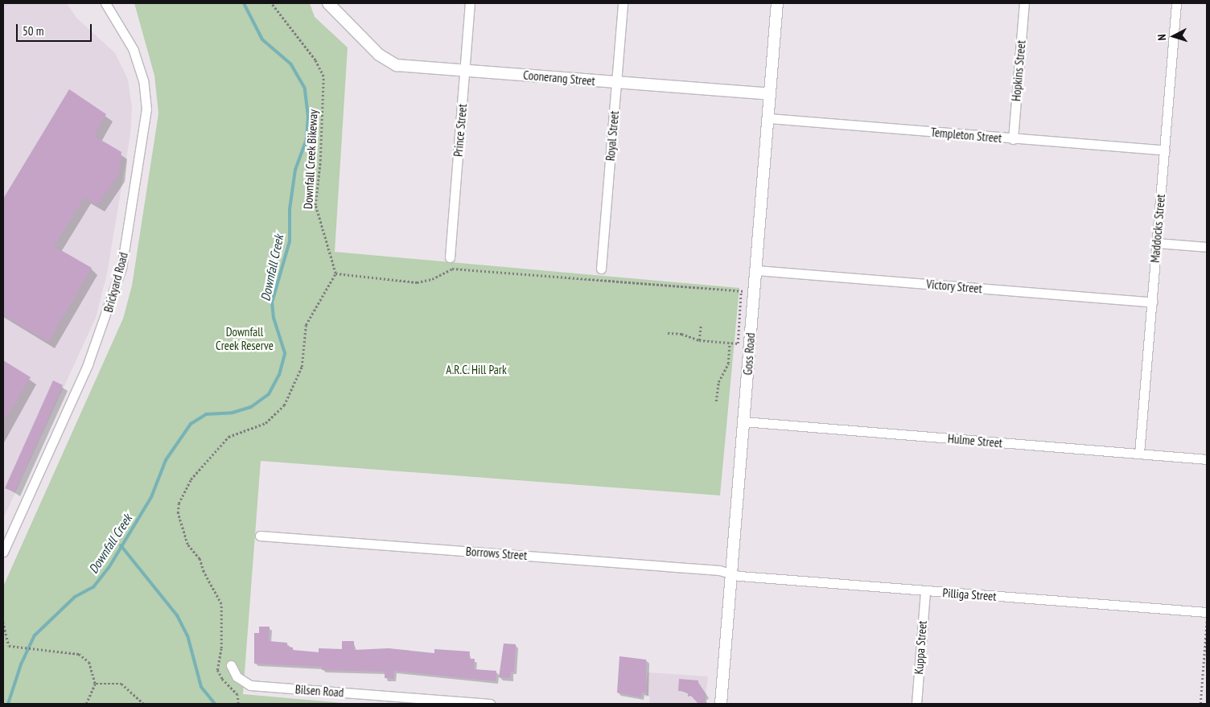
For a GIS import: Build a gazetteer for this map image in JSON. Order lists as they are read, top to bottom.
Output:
{
  "streets": {
    "street": [
      "Hopkins Street",
      "Coonerang Street",
      "Prince Street",
      "Templeton Street",
      "Royal Street",
      "Maddocks Street",
      "Brickyard Road",
      "Victory Street",
      "Goss Road",
      "Hulme Street",
      "Borrows Street",
      "Pilliga Street",
      "Kuppa Street",
      "Bilsen Road"
    ],
    "path": ["Downfall Creek Bikeway"]
  },
  "crossings": [
    ["Hopkins Street", "Templeton Street"],
    ["Coonerang Street", "Prince Street"],
    ["Coonerang Street", "Royal Street"],
    ["Coonerang Street", "Goss Road"],
    ["Templeton Street", "Maddocks Street"],
    ["Templeton Street", "Goss Road"],
    ["Maddocks Street", "Victory Street"],
    ["Maddocks Street", "Hulme Street"],
    ["Victory Street", "Goss Road"],
    ["Goss Road", "Hulme Street"],
    ["Goss Road", "Borrows Street"],
    ["Goss Road", "Pilliga Street"],
    ["Borrows Street", "Pilliga Street"],
    ["Pilliga Street", "Kuppa Street"]
  ],
  "water": ["Downfall Creek"],
  "parks": ["Downfall Creek Reserve", "A.R.C. Hill Park"],
  "scale_bar": "50 m",
  "north": "left"
}
